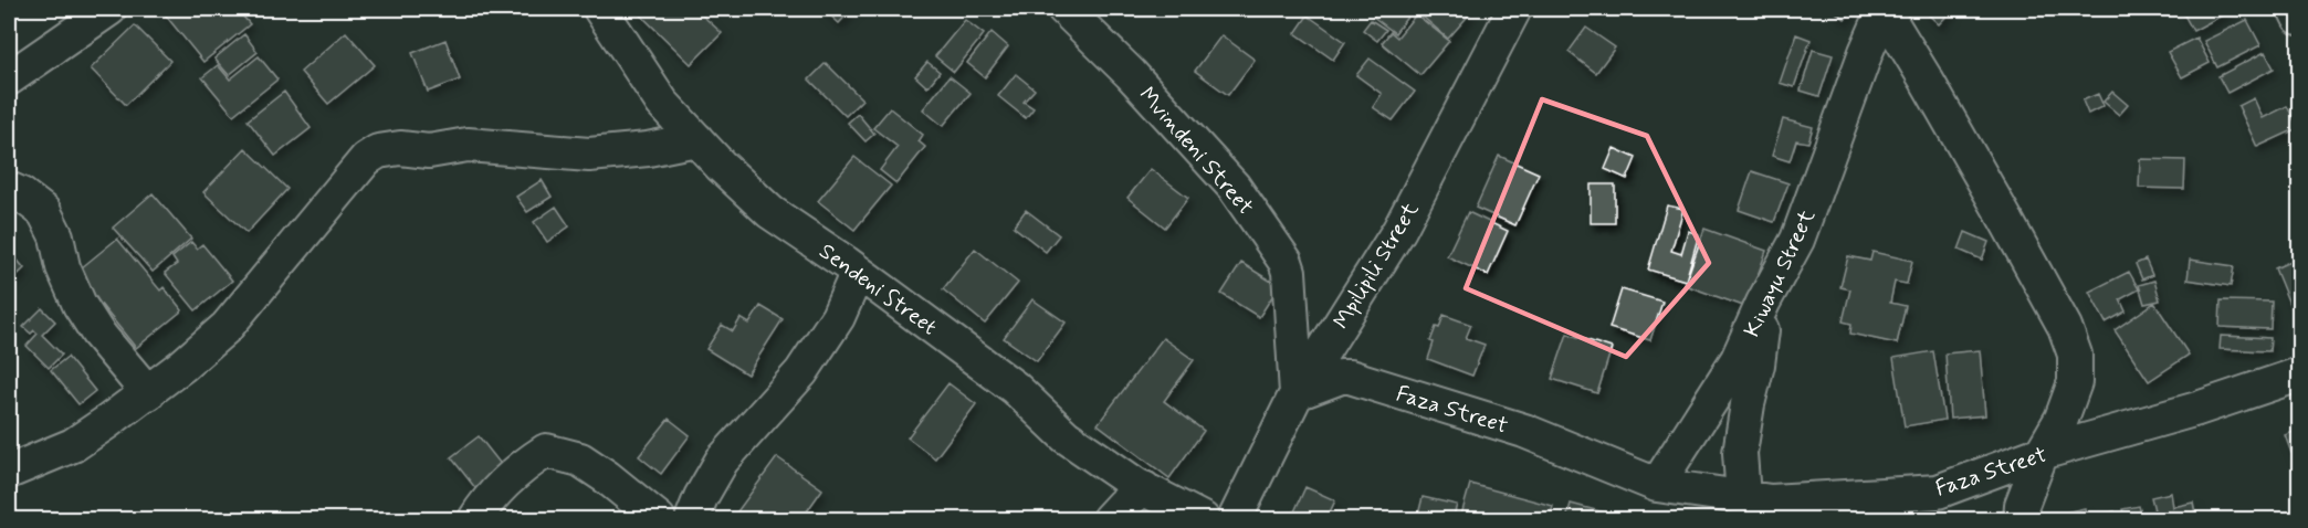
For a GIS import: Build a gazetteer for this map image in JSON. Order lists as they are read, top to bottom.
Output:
{
  "streets": {
    "street": [
      "Mvindeni Street",
      "Mpilipili Street",
      "Kiwayu Street",
      "Sendeni Street",
      "Faza Street"
    ]
  },
  "crossings": [
    ["Mvindeni Street", "Mpilipili Street"],
    ["Mvindeni Street", "Faza Street"],
    ["Mpilipili Street", "Faza Street"],
    ["Kiwayu Street", "Faza Street"]
  ]
}
